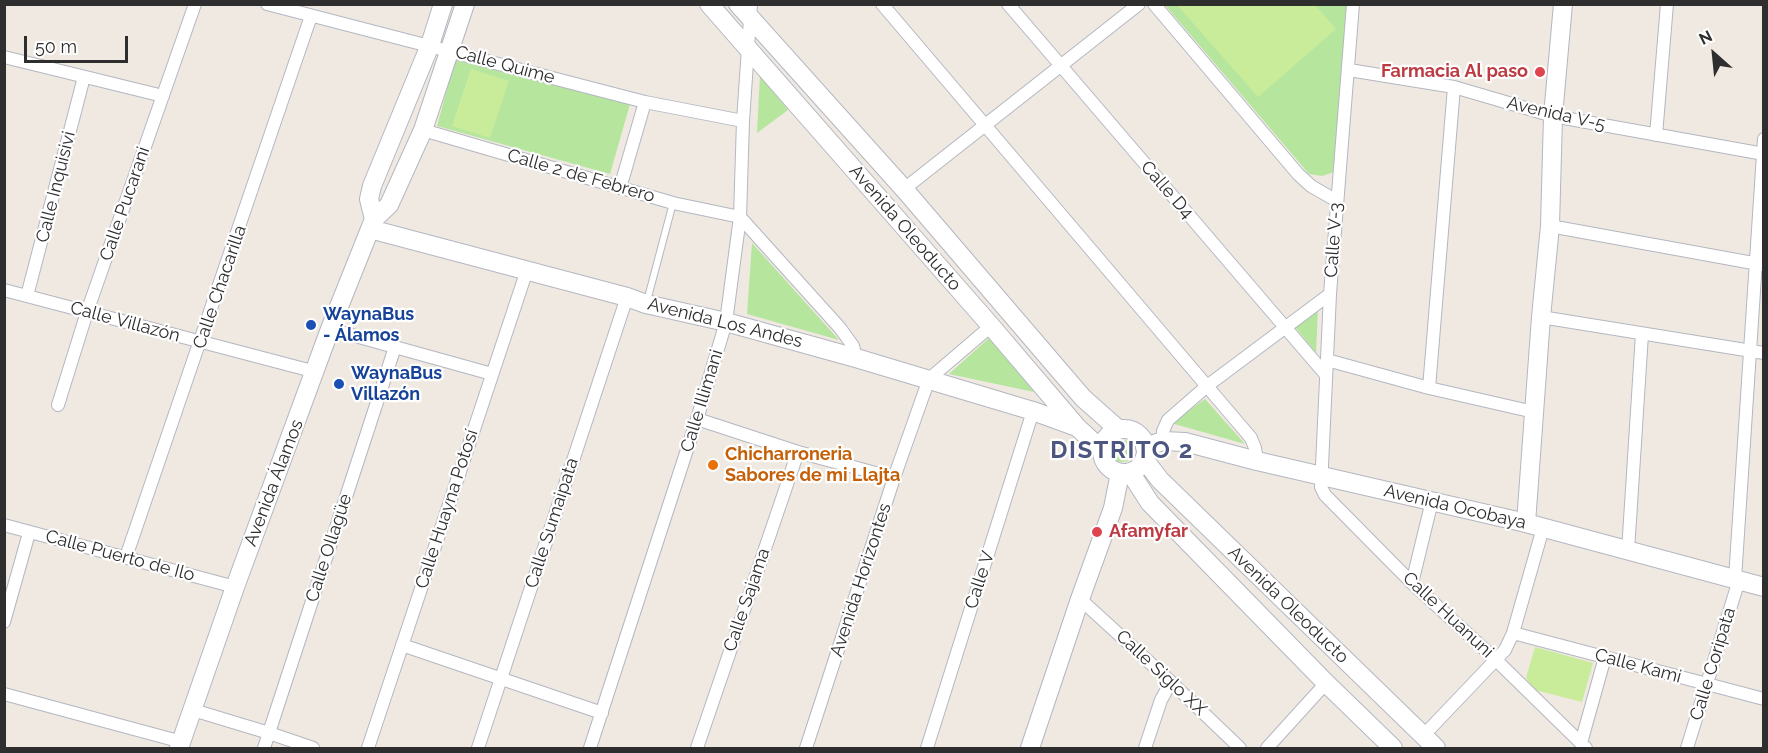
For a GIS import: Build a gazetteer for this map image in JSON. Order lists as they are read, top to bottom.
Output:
{
  "streets": {
    "street": [
      "Calle Quime",
      "Avenida V-5",
      "Calle 2 de Febrero",
      "Calle Inquisivi",
      "Calle D4",
      "Calle Pucarani",
      "Avenida Oleoducto",
      "Calle V-3",
      "Calle Chacarilla",
      "Calle Villazón",
      "Avenida Los Andes",
      "Calle Illimani",
      "Avenida Álamos",
      "Avenida Ocobaya",
      "Calle Huayna Potosí",
      "Calle Sumaipata",
      "Calle Ollagüe",
      "Calle Puerto de Ilo",
      "Avenida Horizontes",
      "Calle V",
      "Calle Sajama",
      "Calle Huanuni",
      "Calle Coripata",
      "Calle Kami",
      "Calle Siglo XX"
    ]
  },
  "crossings": [
    ["Calle Quime", "Calle Chacarilla"],
    ["Calle Quime", "Calle Illimani"],
    ["Calle Quime", "Avenida Álamos"],
    ["Avenida V-5", "Calle V-3"],
    ["Avenida V-5", "Calle Coripata"],
    ["Calle 2 de Febrero", "Calle Illimani"],
    ["Calle 2 de Febrero", "Avenida Álamos"],
    ["Calle Inquisivi", "Calle Villazón"],
    ["Calle D4", "Calle V-3"],
    ["Calle Pucarani", "Calle Villazón"],
    ["Avenida Oleoducto", "Avenida Los Andes"],
    ["Avenida Oleoducto", "Calle Illimani"],
    ["Avenida Oleoducto", "Avenida Ocobaya"],
    ["Calle V-3", "Avenida Ocobaya"],
    ["Calle V-3", "Calle Huanuni"],
    ["Calle Chacarilla", "Calle Villazón"],
    ["Calle Chacarilla", "Calle Puerto de Ilo"],
    ["Calle Villazón", "Avenida Álamos"],
    ["Avenida Los Andes", "Calle Illimani"],
    ["Avenida Los Andes", "Avenida Álamos"],
    ["Avenida Los Andes", "Calle Huayna Potosí"],
    ["Avenida Los Andes", "Calle Sumaipata"],
    ["Avenida Los Andes", "Avenida Horizontes"],
    ["Avenida Los Andes", "Calle V"],
    ["Avenida Álamos", "Calle Puerto de Ilo"],
    ["Avenida Ocobaya", "Calle Huanuni"],
    ["Avenida Ocobaya", "Calle Coripata"],
    ["Calle Coripata", "Calle Kami"]
  ],
  "districts": ["DISTRITO 2"],
  "places": [
    "Farmacia Al paso",
    "WaynaBus - Álamos",
    "WaynaBus Villazón",
    "Chicharroneria Sabores de mi Llajta",
    "Afamyfar"
  ],
  "scale_bar": "50 m",
  "north": "top left"
}
